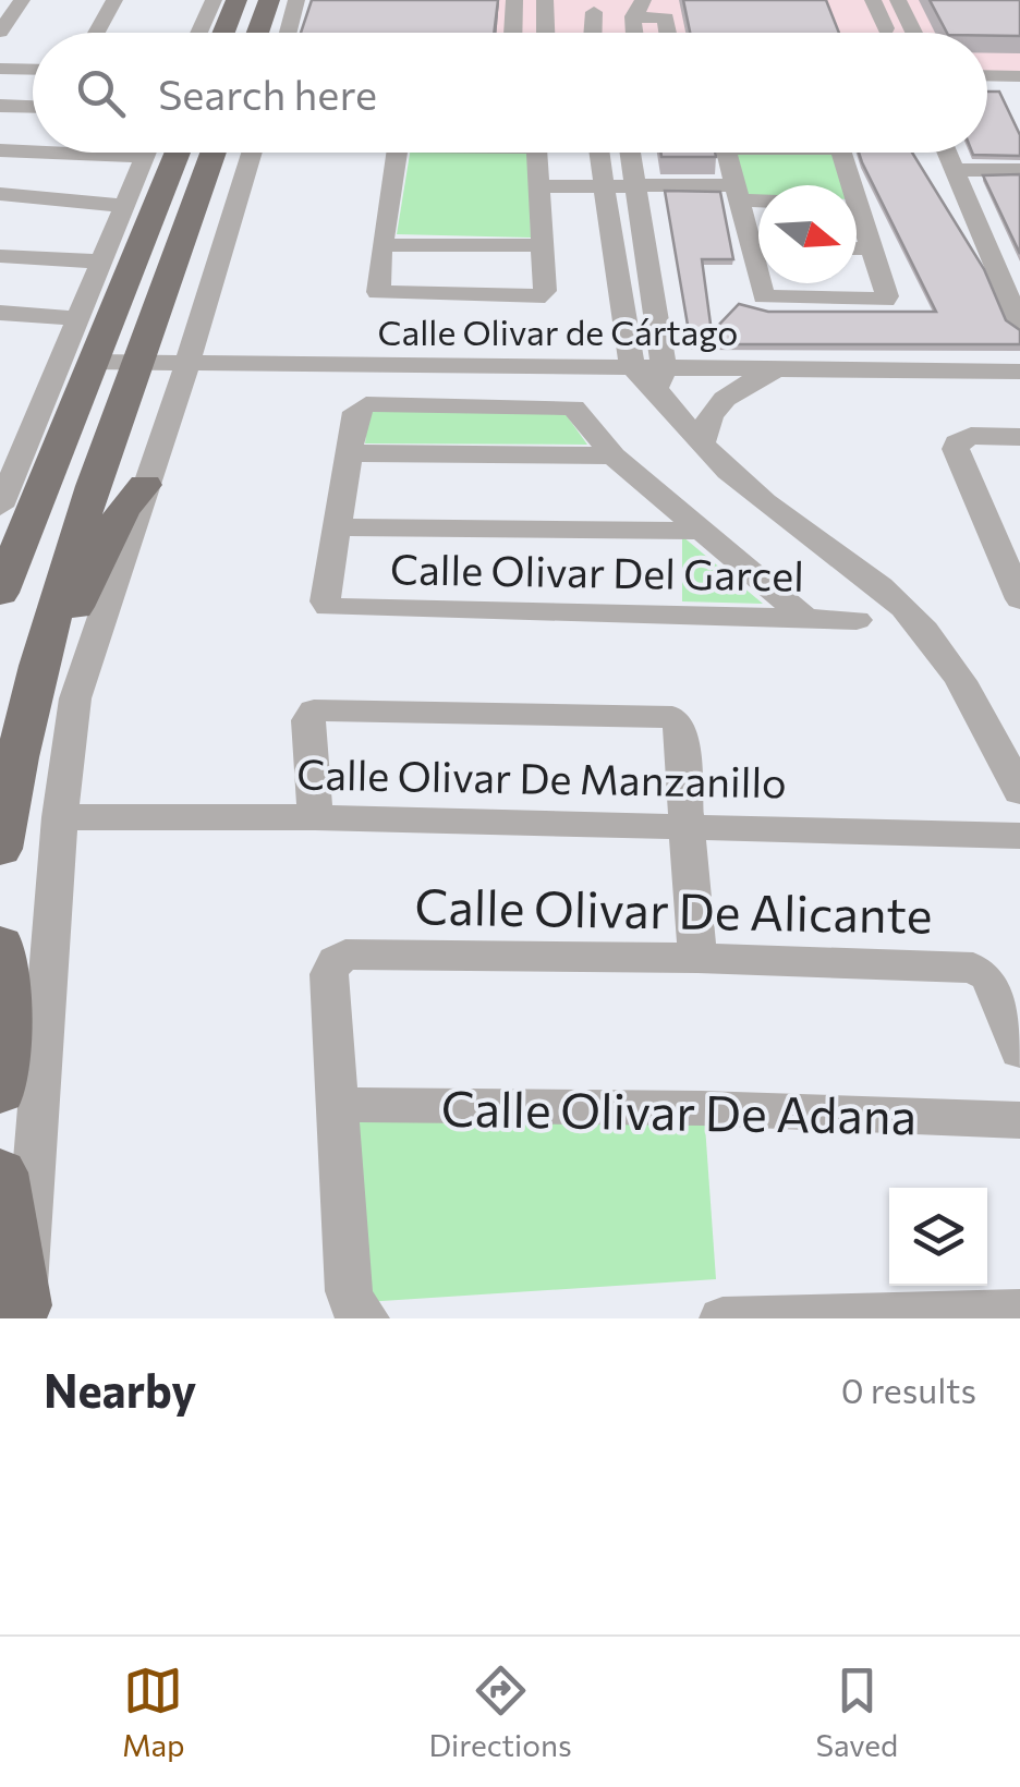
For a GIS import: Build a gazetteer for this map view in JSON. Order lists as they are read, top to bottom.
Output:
{
  "streets": {
    "street": [
      "Calle Olivar de Cártago",
      "Calle Olivar Del Garcel",
      "Calle Olivar De Manzanillo",
      "Calle Olivar De Alicante",
      "Calle Olivar De Adana"
    ]
  },
  "crossings": [
    ["Calle Olivar De Alicante", "Calle Olivar De Adana"]
  ],
  "north": "right",
  "page": {
    "search": "Search here",
    "heading": ["Nearby", "0 results"],
    "nav": ["Map", "Directions", "Saved"]
  }
}
